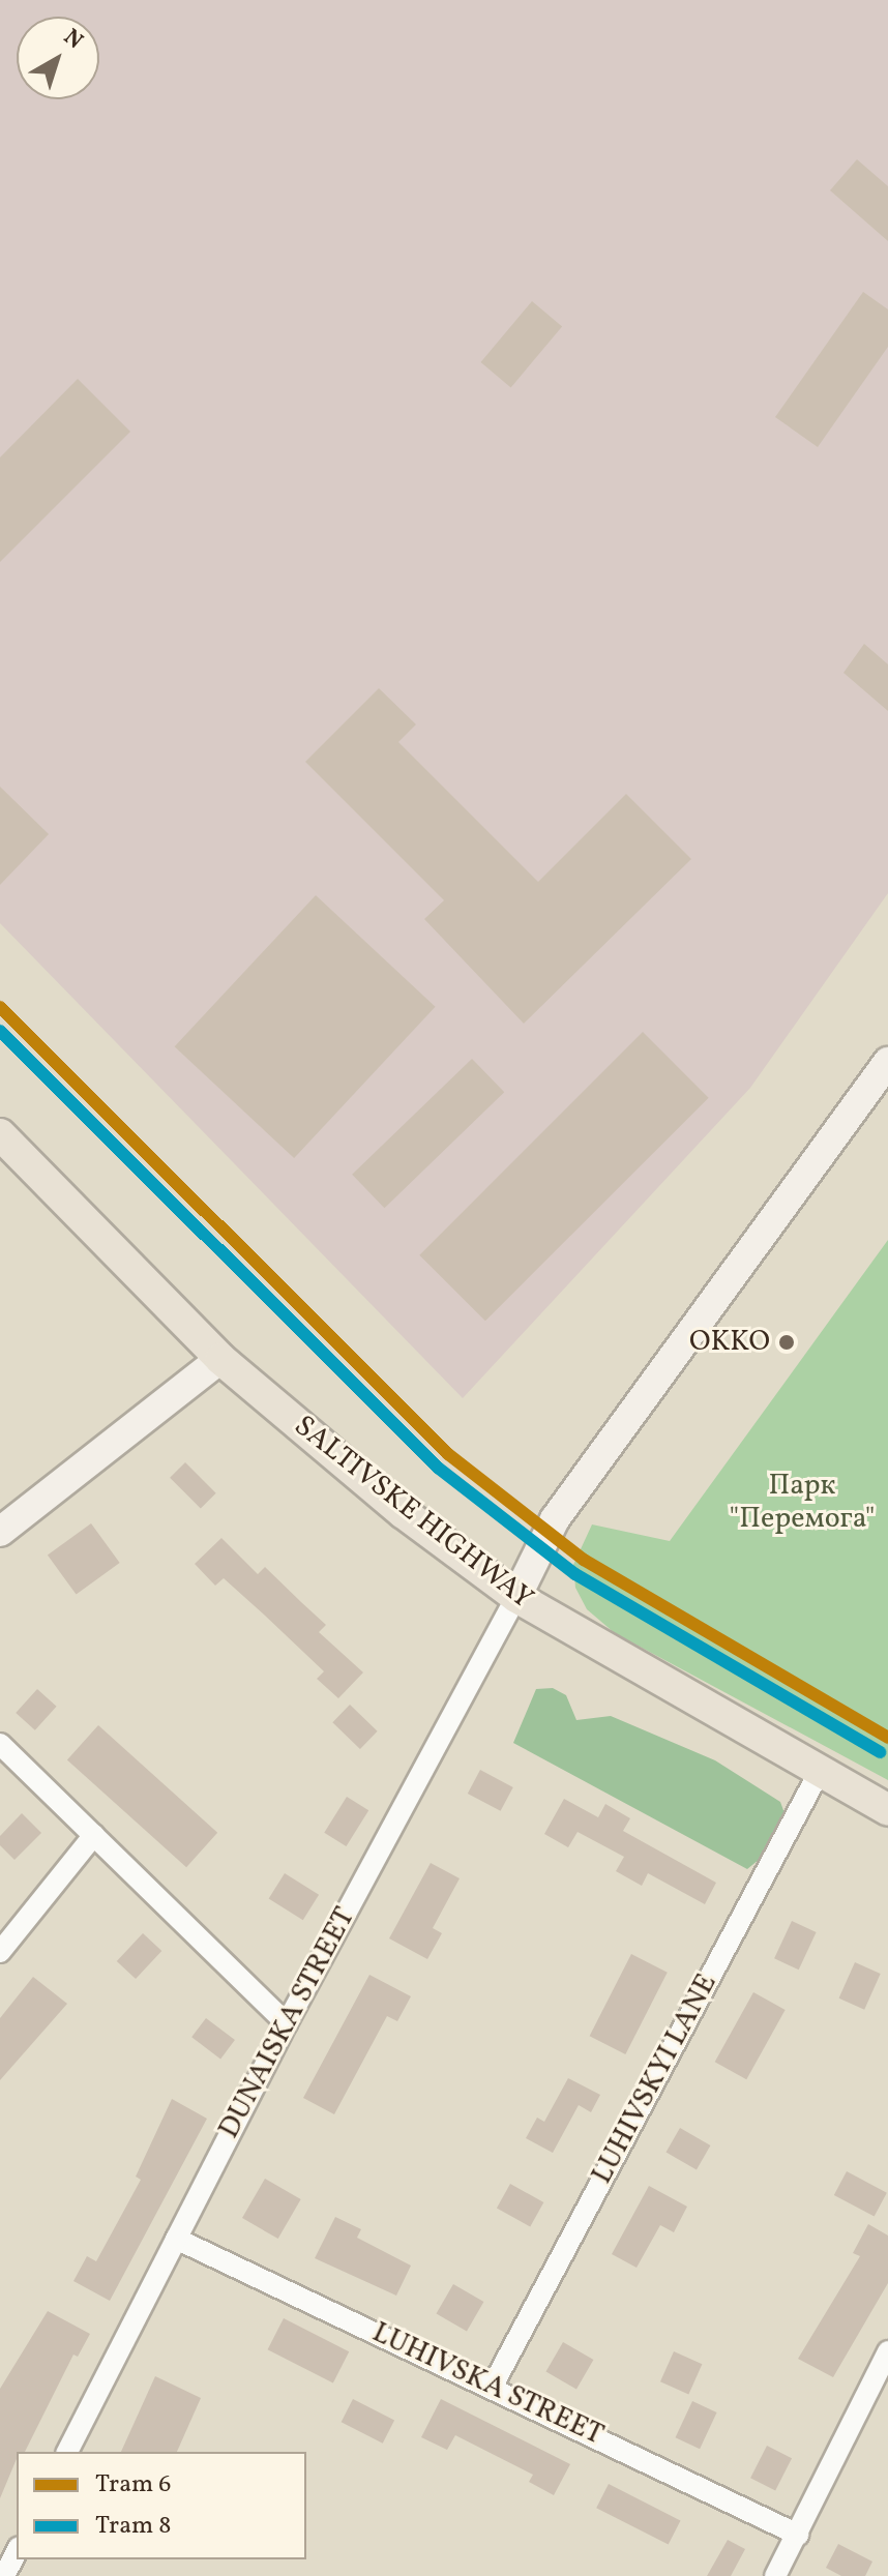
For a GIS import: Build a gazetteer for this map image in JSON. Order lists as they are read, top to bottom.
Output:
{
  "streets": {
    "main road": ["SALTIVSKE HIGHWAY"],
    "street": ["DUNAISKA STREET", "LUHIVSKYI LANE", "LUHIVSKA STREET"]
  },
  "crossings": [
    ["SALTIVSKE HIGHWAY", "DUNAISKA STREET"],
    ["SALTIVSKE HIGHWAY", "LUHIVSKYI LANE"],
    ["DUNAISKA STREET", "LUHIVSKA STREET"],
    ["LUHIVSKYI LANE", "LUHIVSKA STREET"]
  ],
  "parks": ["Парк \"Перемога\""],
  "places": ["OKKO"],
  "lines": ["tram line 6", "tram line 8"],
  "legend": ["Tram 6", "Tram 8"],
  "north": "top right"
}
